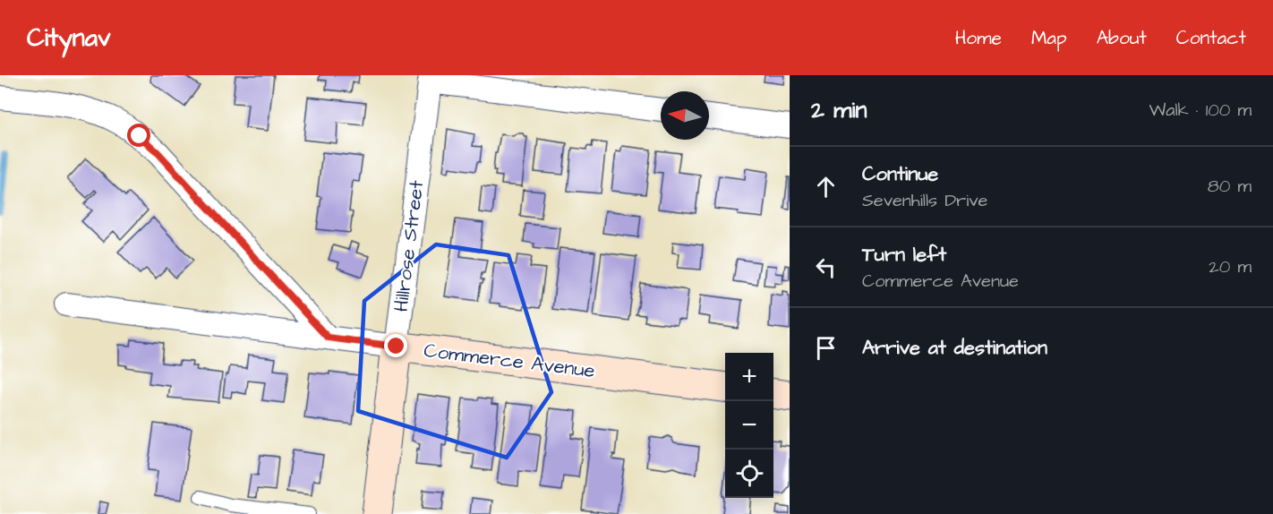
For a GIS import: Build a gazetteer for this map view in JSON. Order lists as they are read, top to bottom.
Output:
{
  "streets": {
    "street": ["Hillrose Street", "Commerce Avenue"]
  },
  "crossings": [
    ["Hillrose Street", "Commerce Avenue"]
  ],
  "north": "left",
  "page": {
    "header": "Citynav",
    "nav": [
      "Home",
      "Map",
      "About",
      "Contact"
    ],
    "heading": ["2 min", "Walk · 100 m"],
    "list": [
      ["Continue", "Sevenhills Drive", "80 m"],
      ["Turn left", "Commerce Avenue", "20 m"],
      "Arrive at destination"
    ],
    "map_buttons": ["+", "−"]
  }
}
